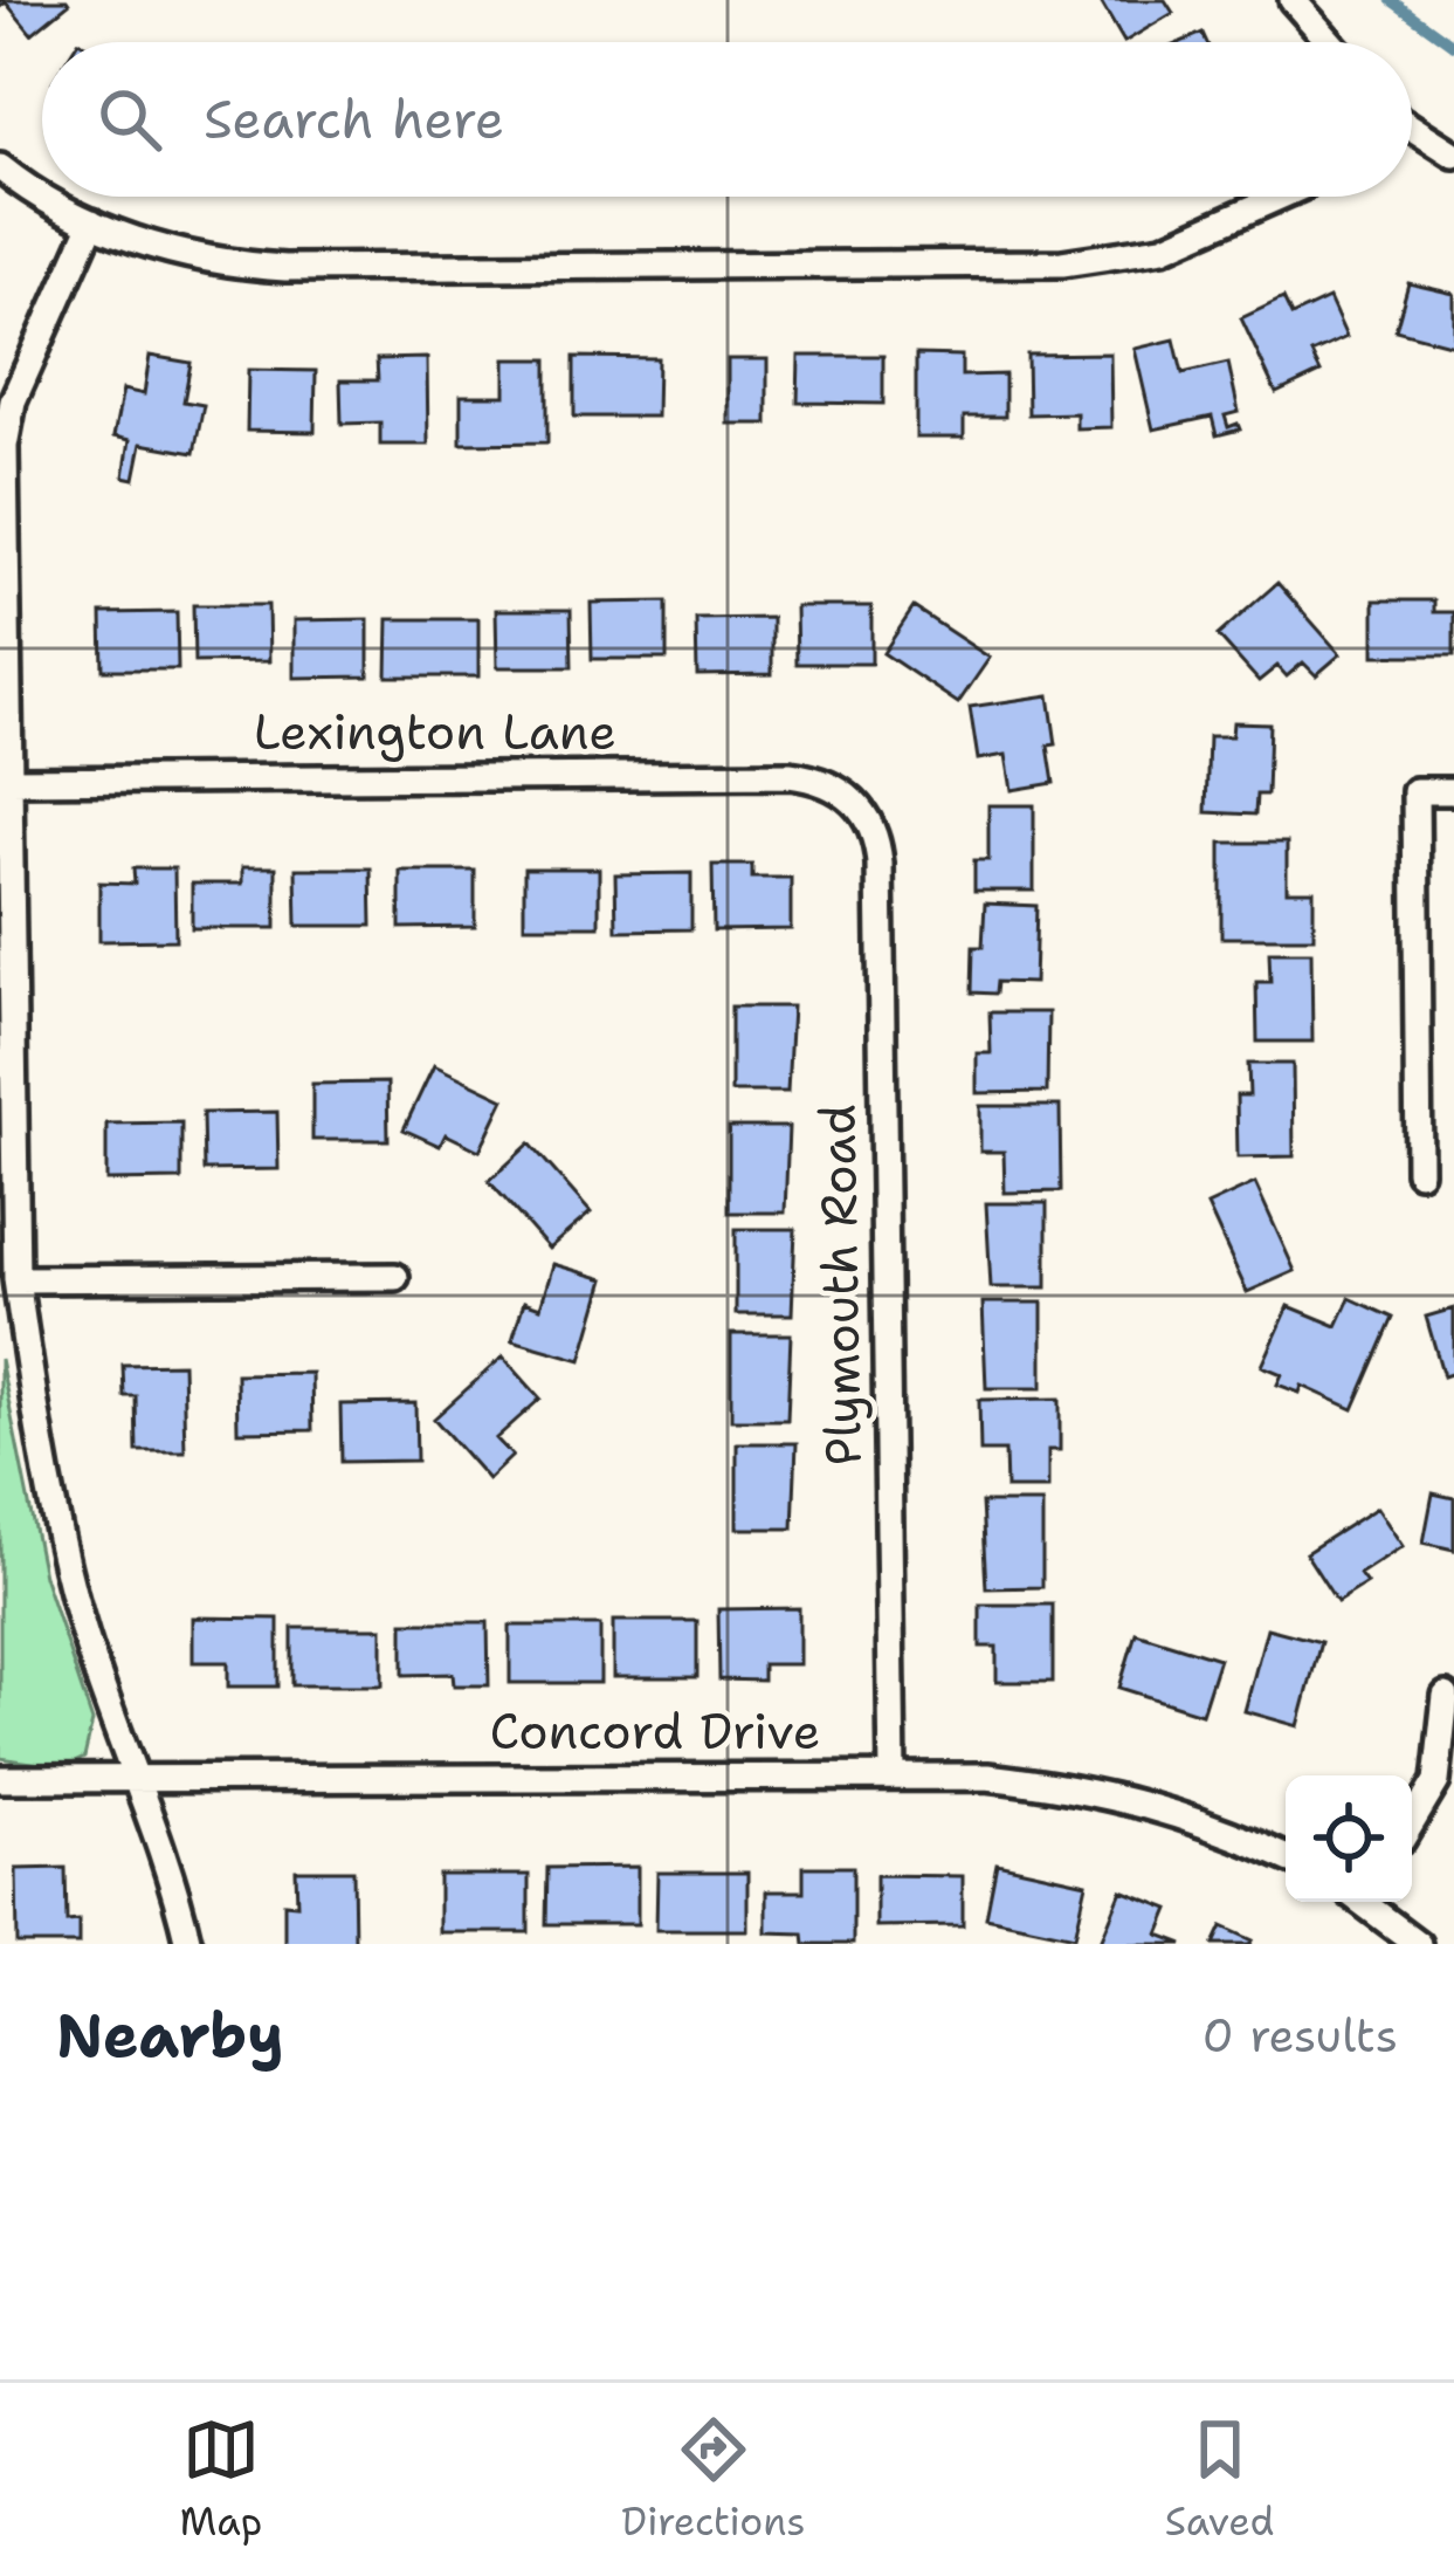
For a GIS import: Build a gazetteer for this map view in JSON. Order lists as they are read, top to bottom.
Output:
{
  "streets": {
    "street": ["Lexington Lane", "Plymouth Road", "Concord Drive"]
  },
  "crossings": [
    ["Lexington Lane", "Plymouth Road"],
    ["Plymouth Road", "Concord Drive"]
  ],
  "page": {
    "search": "Search here",
    "heading": ["Nearby", "0 results"],
    "nav": ["Map", "Directions", "Saved"]
  }
}
